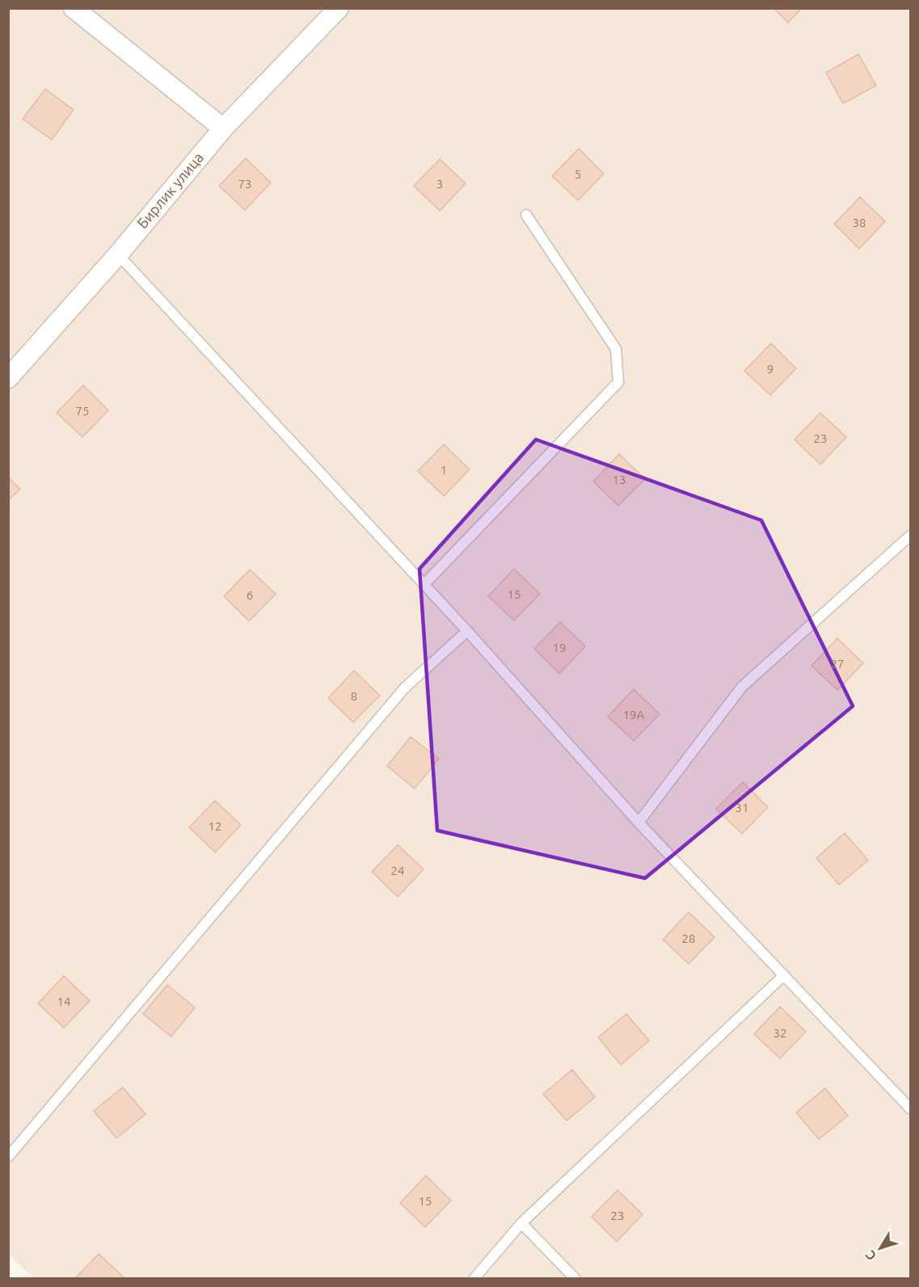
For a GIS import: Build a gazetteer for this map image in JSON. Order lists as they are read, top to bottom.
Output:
{
  "streets": {
    "street": ["Бирлик улица"]
  },
  "house_numbers": [
    "5",
    "73",
    "3",
    "38",
    "9",
    "75",
    "23",
    "1",
    "13",
    "15",
    "6",
    "19",
    "27",
    "8",
    "19А",
    "31",
    "12",
    "24",
    "28",
    "14",
    "32",
    "15",
    "23"
  ],
  "north": "bottom left"
}
